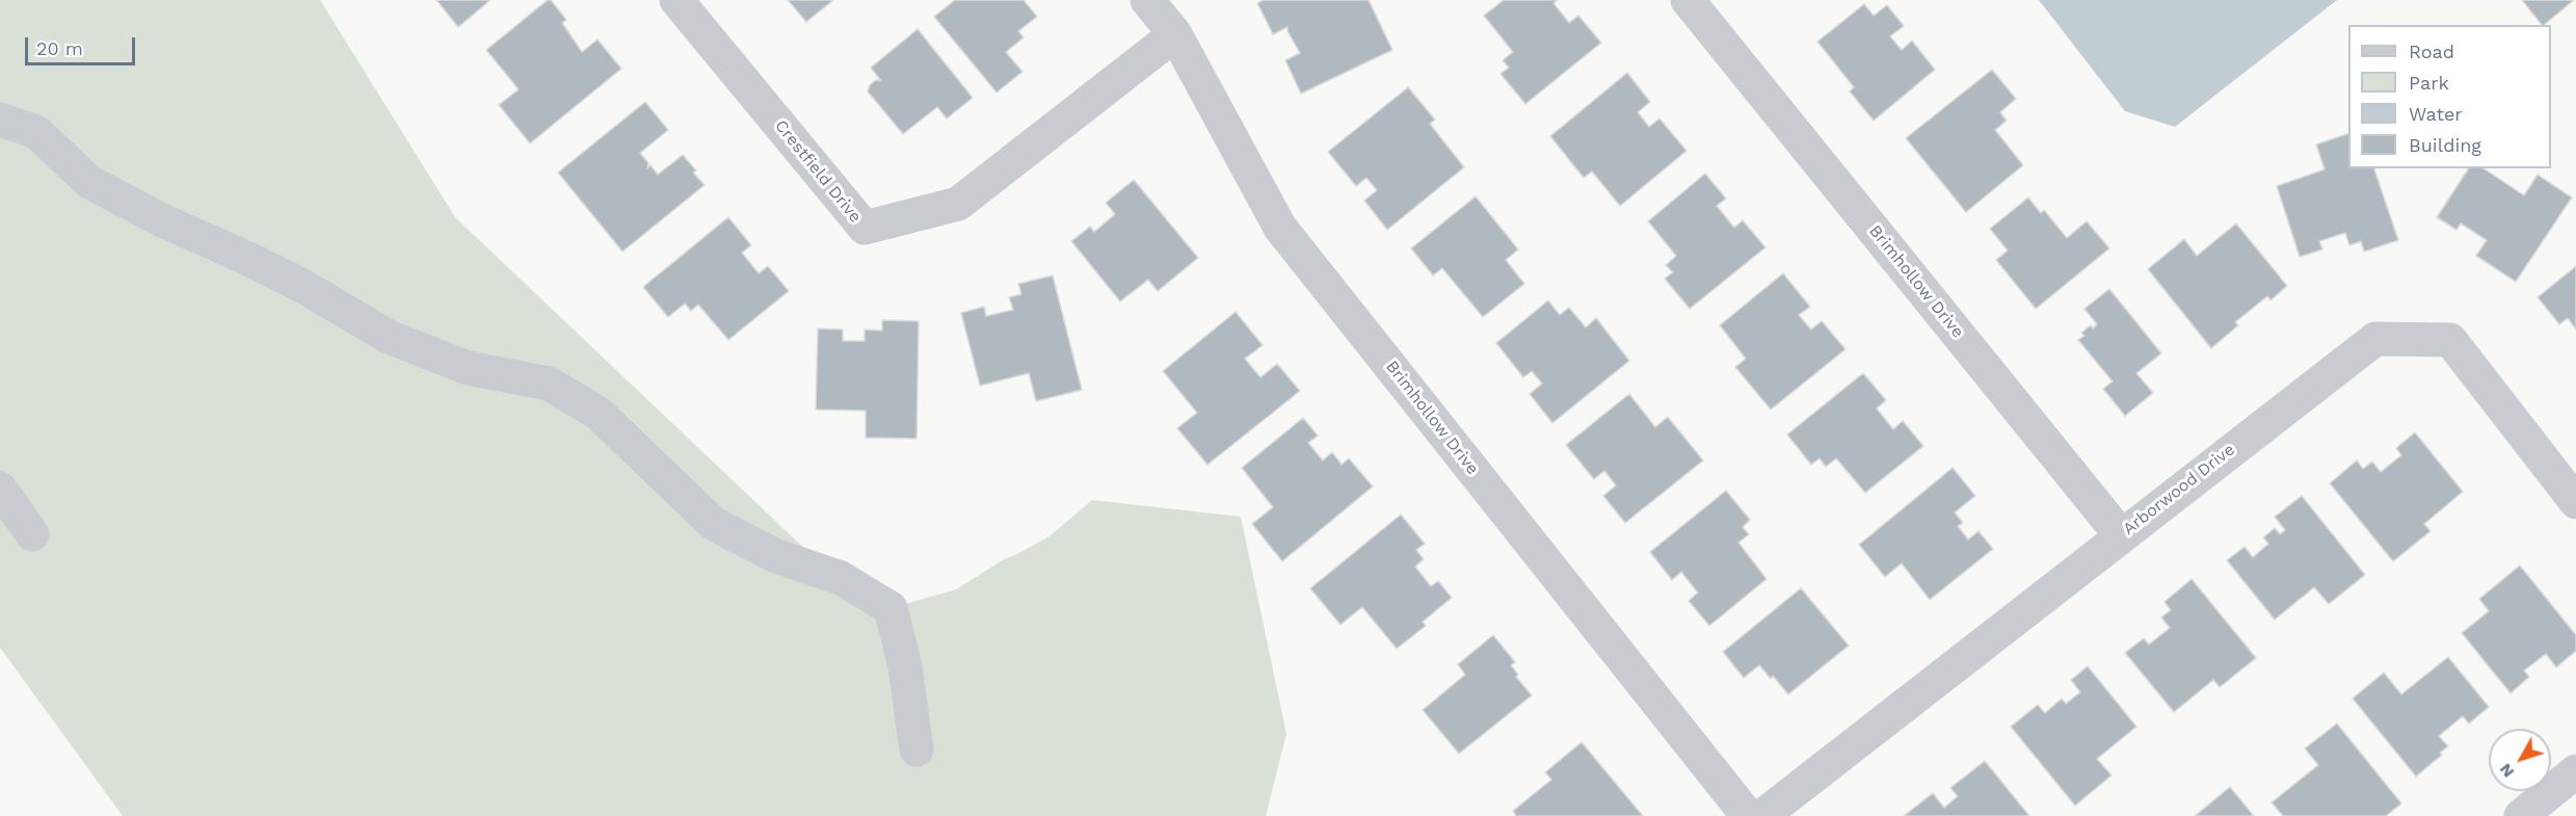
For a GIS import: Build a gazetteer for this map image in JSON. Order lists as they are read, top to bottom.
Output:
{
  "streets": {
    "street": ["Crestfield Drive", "Brimhollow Drive", "Arborwood Drive"]
  },
  "crossings": [
    ["Crestfield Drive", "Brimhollow Drive"],
    ["Brimhollow Drive", "Arborwood Drive"]
  ],
  "legend": [
    "Road",
    "Park",
    "Water",
    "Building"
  ],
  "scale_bar": "20 m",
  "north": "bottom left"
}
